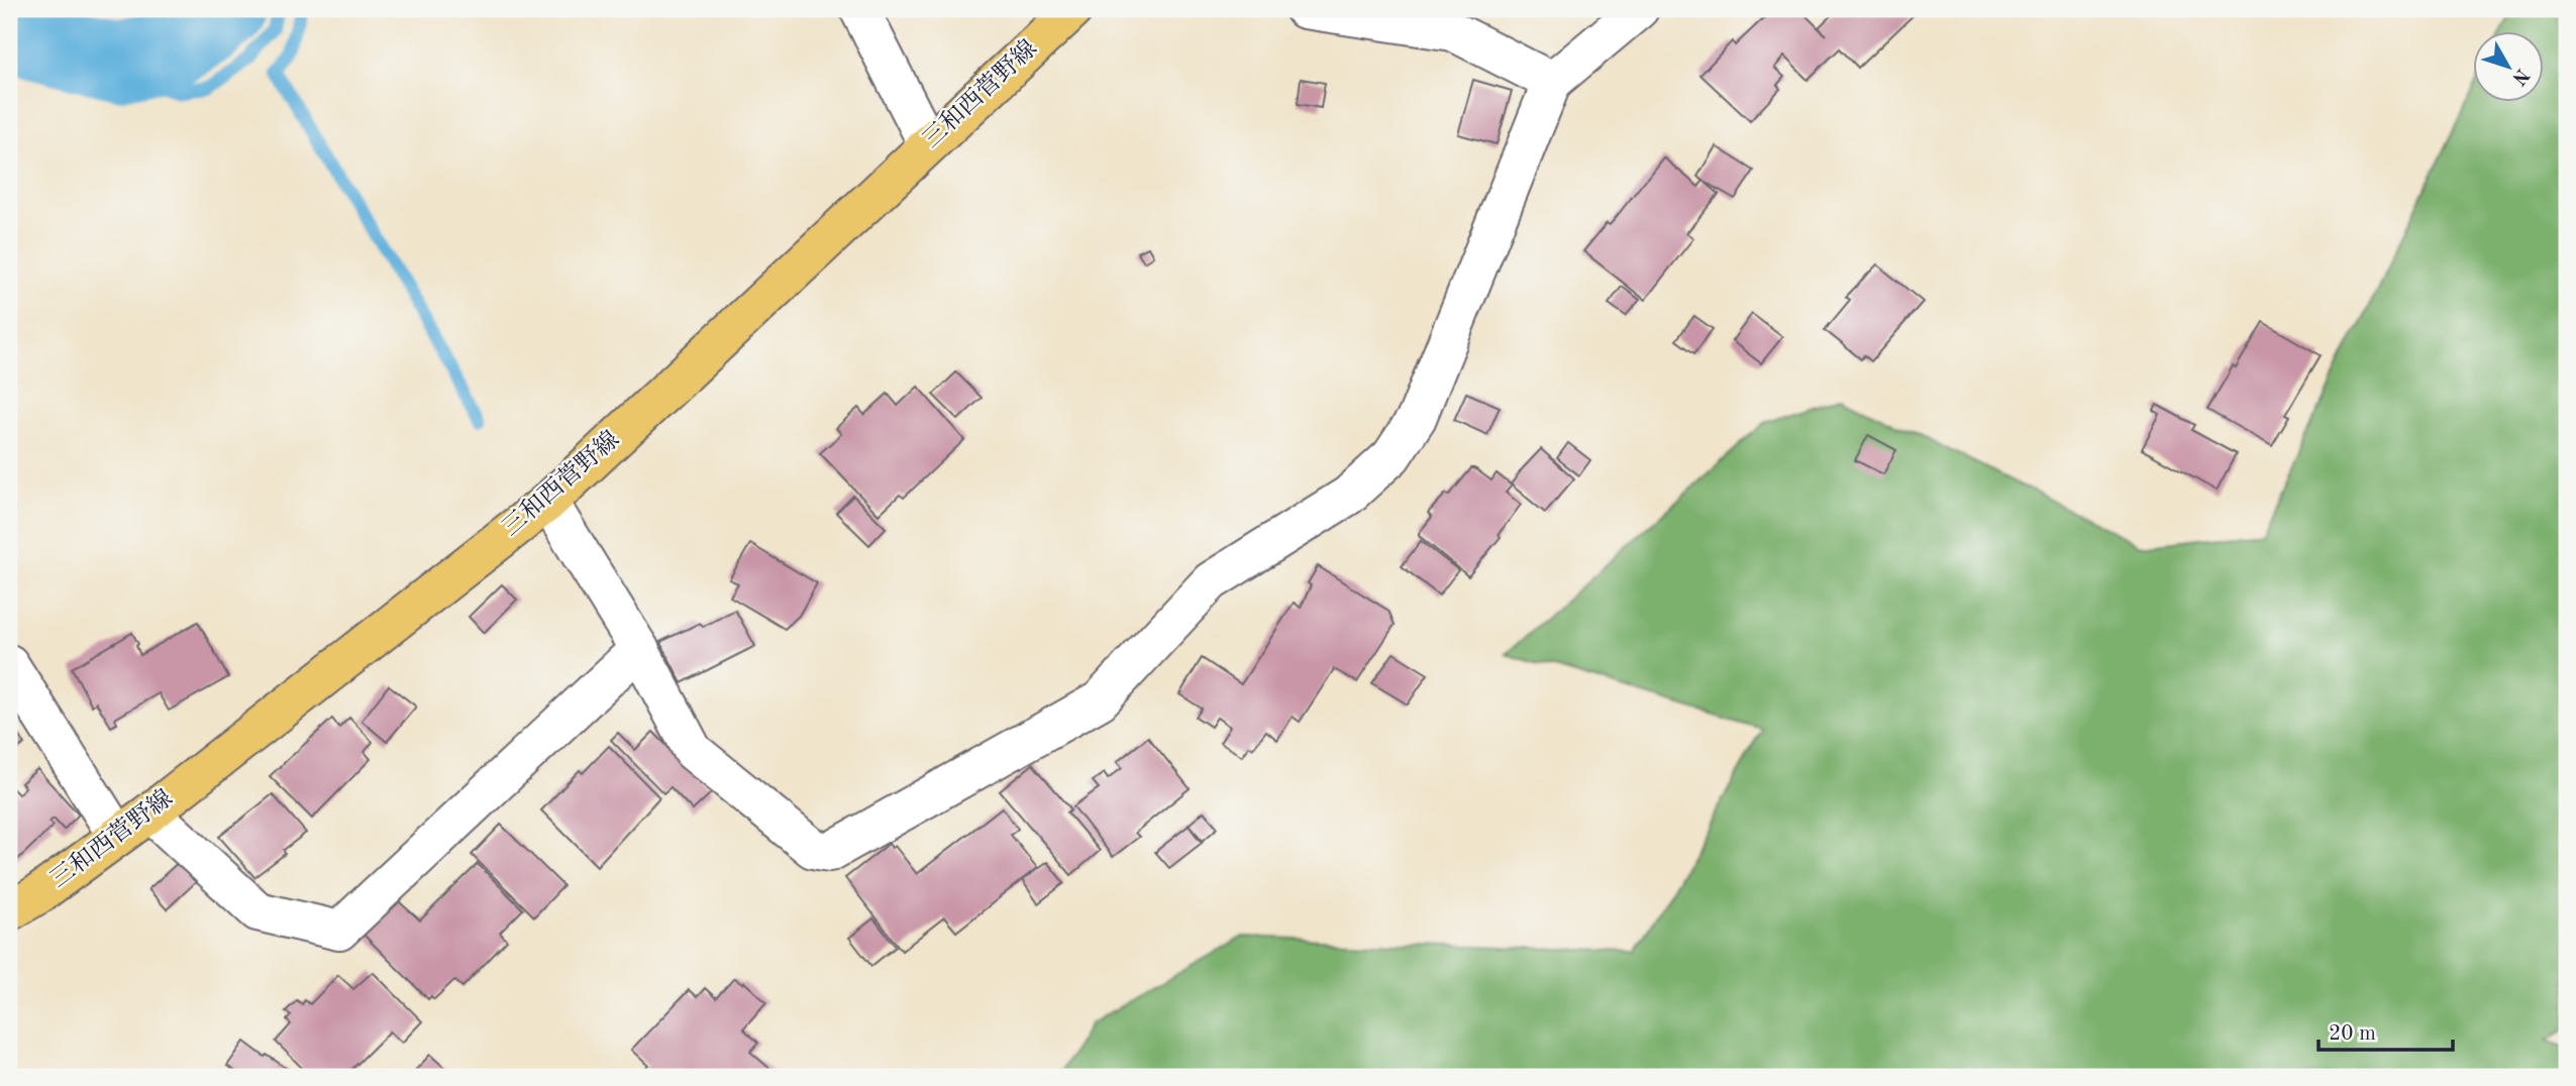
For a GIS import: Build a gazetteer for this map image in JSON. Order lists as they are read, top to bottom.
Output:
{
  "streets": {
    "main road": ["三和西菅野線"]
  },
  "scale_bar": "20 m",
  "north": "bottom right"
}
